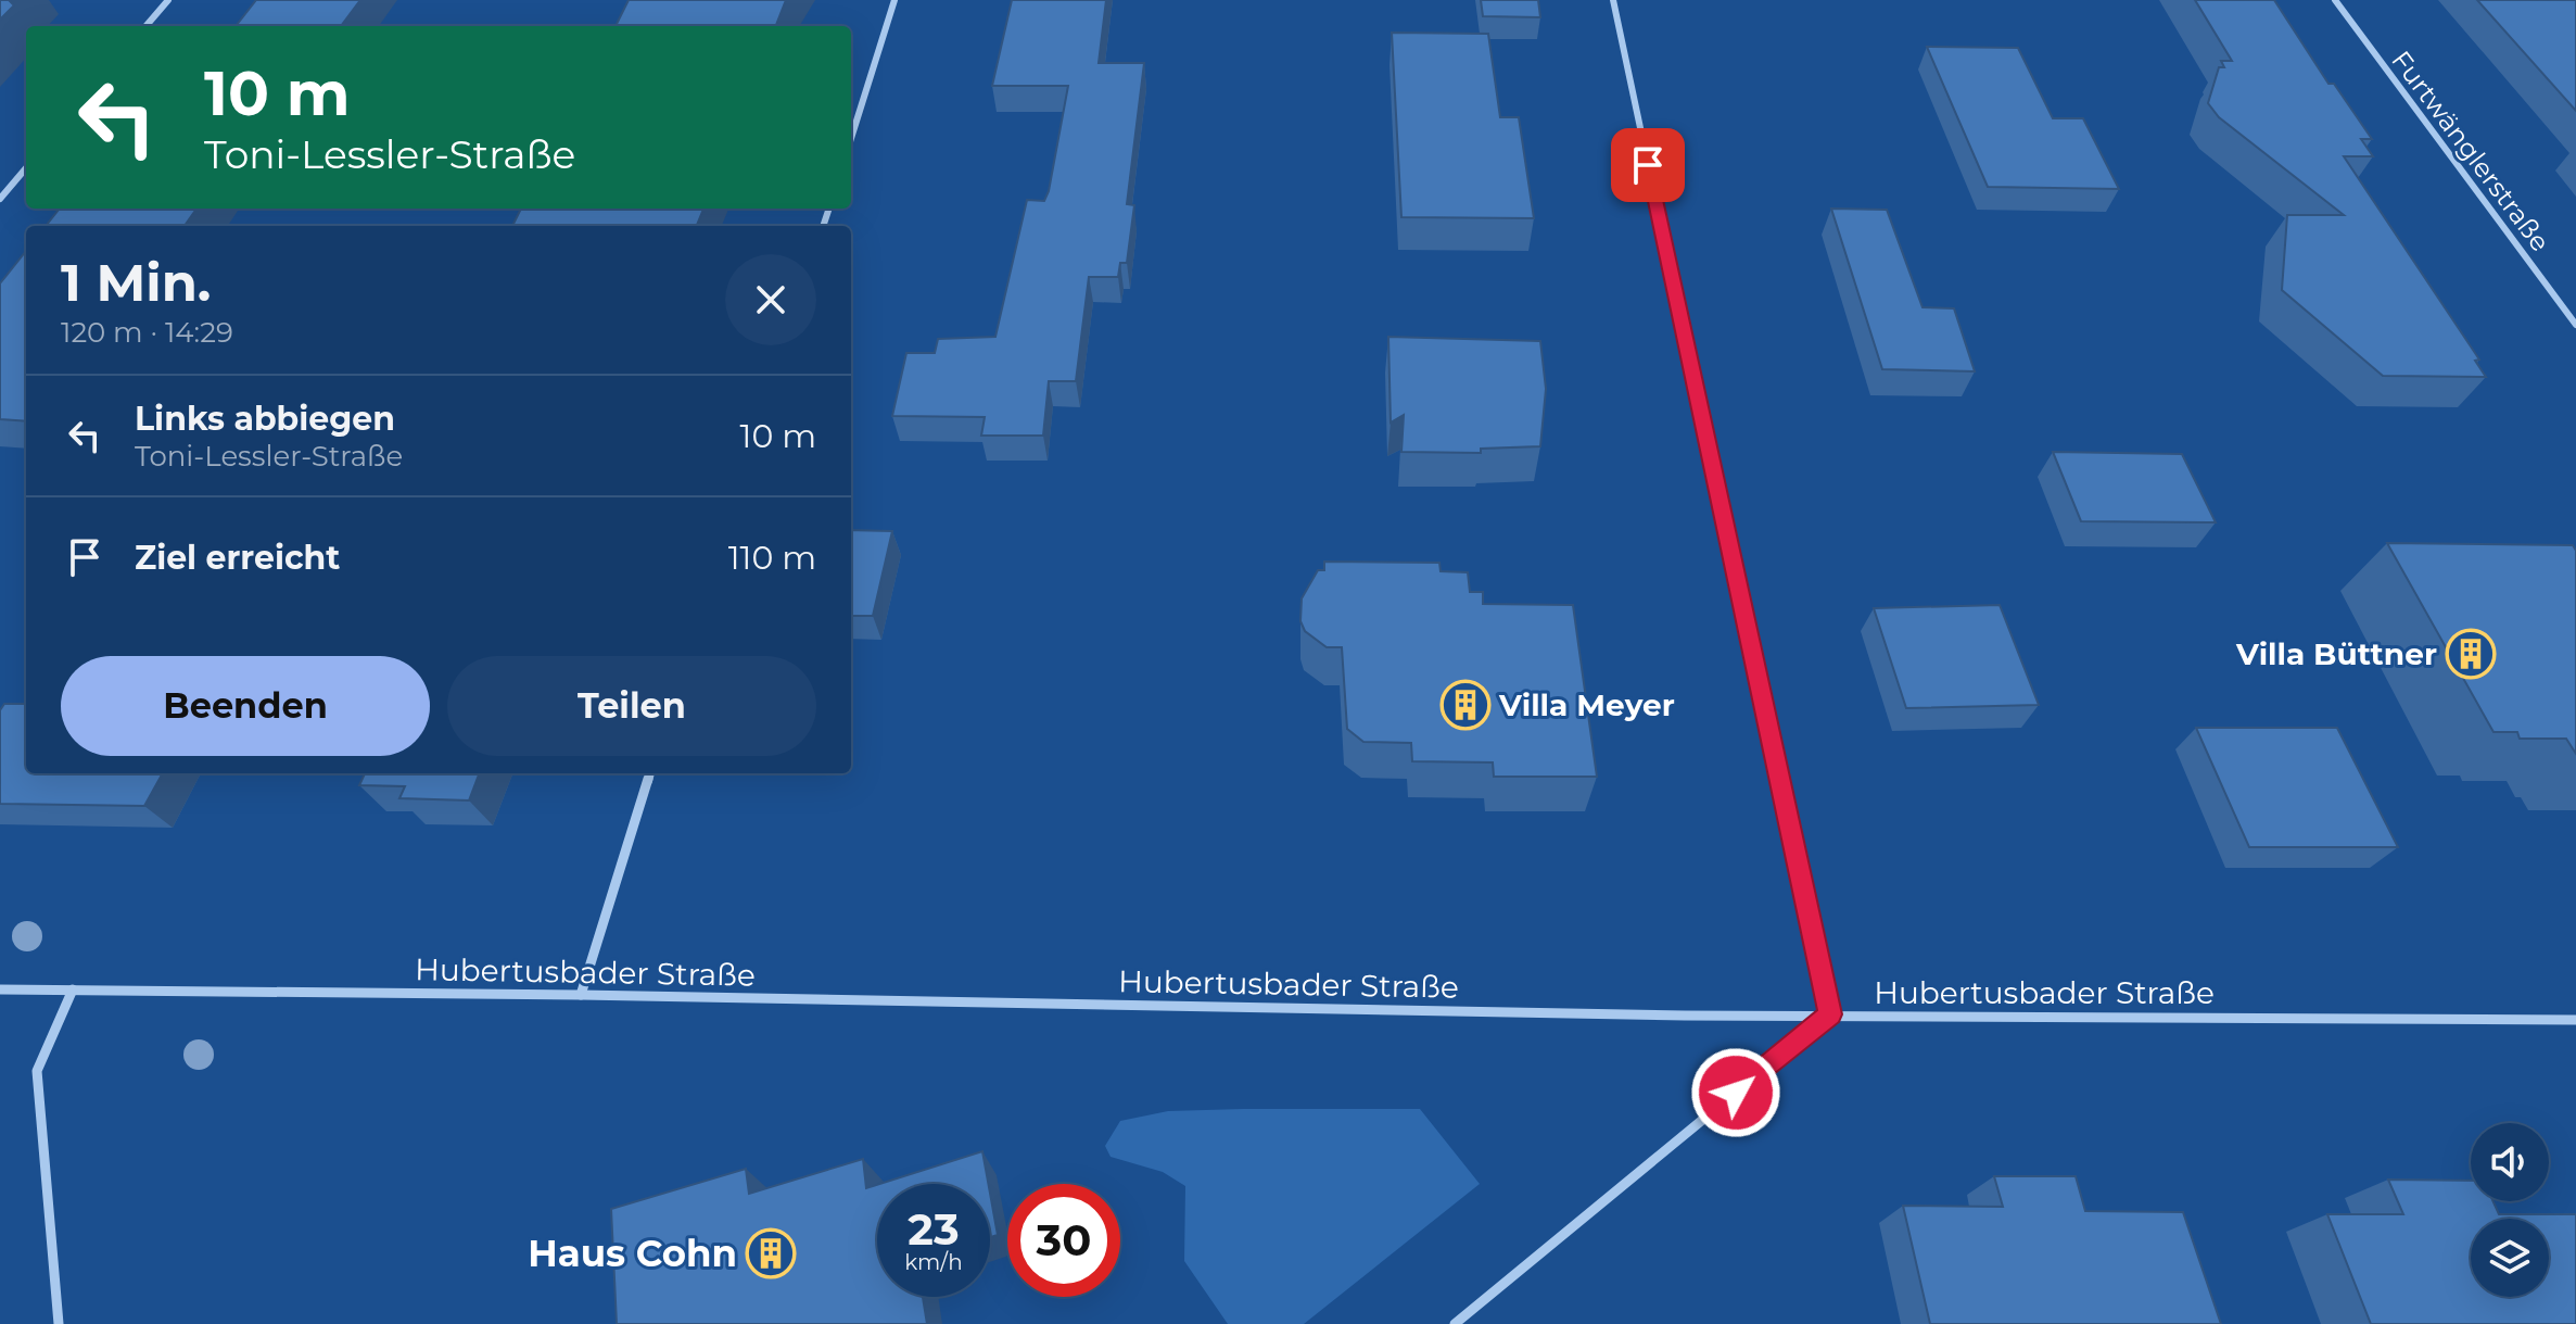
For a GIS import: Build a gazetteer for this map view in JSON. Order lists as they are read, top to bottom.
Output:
{
  "streets": {
    "street": ["Furtwänglerstraße", "Hubertusbader Straße"]
  },
  "places": {
    "building": ["Villa Büttner", "Villa Meyer", "Haus Cohn"]
  },
  "page": {
    "turn": ["10 m", "Toni-Lessler-Straße"],
    "heading": ["1 Min.", "120 m · 14:29"],
    "list": [
      {
        "name": "Links abbiegen",
        "note": "Toni-Lessler-Straße",
        "value": "10 m"
      },
      {
        "name": "Ziel erreicht",
        "value": "110 m"
      }
    ],
    "buttons": ["Beenden", "Teilen"],
    "speed": "23 km/h",
    "limit": "30"
  }
}
